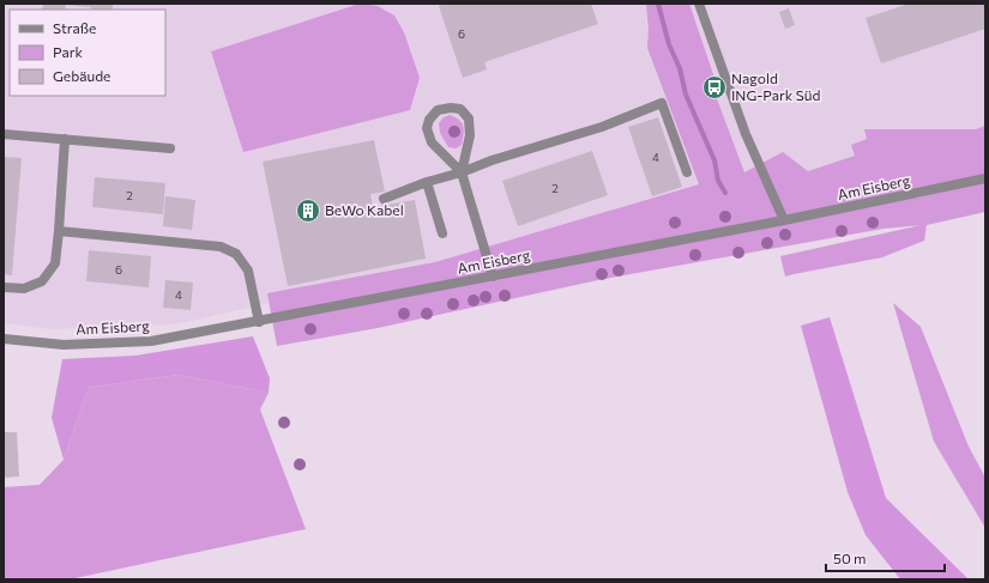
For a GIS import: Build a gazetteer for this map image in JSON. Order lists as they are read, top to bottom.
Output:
{
  "streets": {
    "street": ["Am Eisberg"]
  },
  "places": {
    "bus stop": ["Nagold ING-Park Süd"],
    "building": ["BeWo Kabel"]
  },
  "house_numbers": [
    "6",
    "4",
    "2",
    "2",
    "6",
    "4"
  ],
  "legend": ["Straße", "Park", "Gebäude"],
  "scale_bar": "50 m"
}
